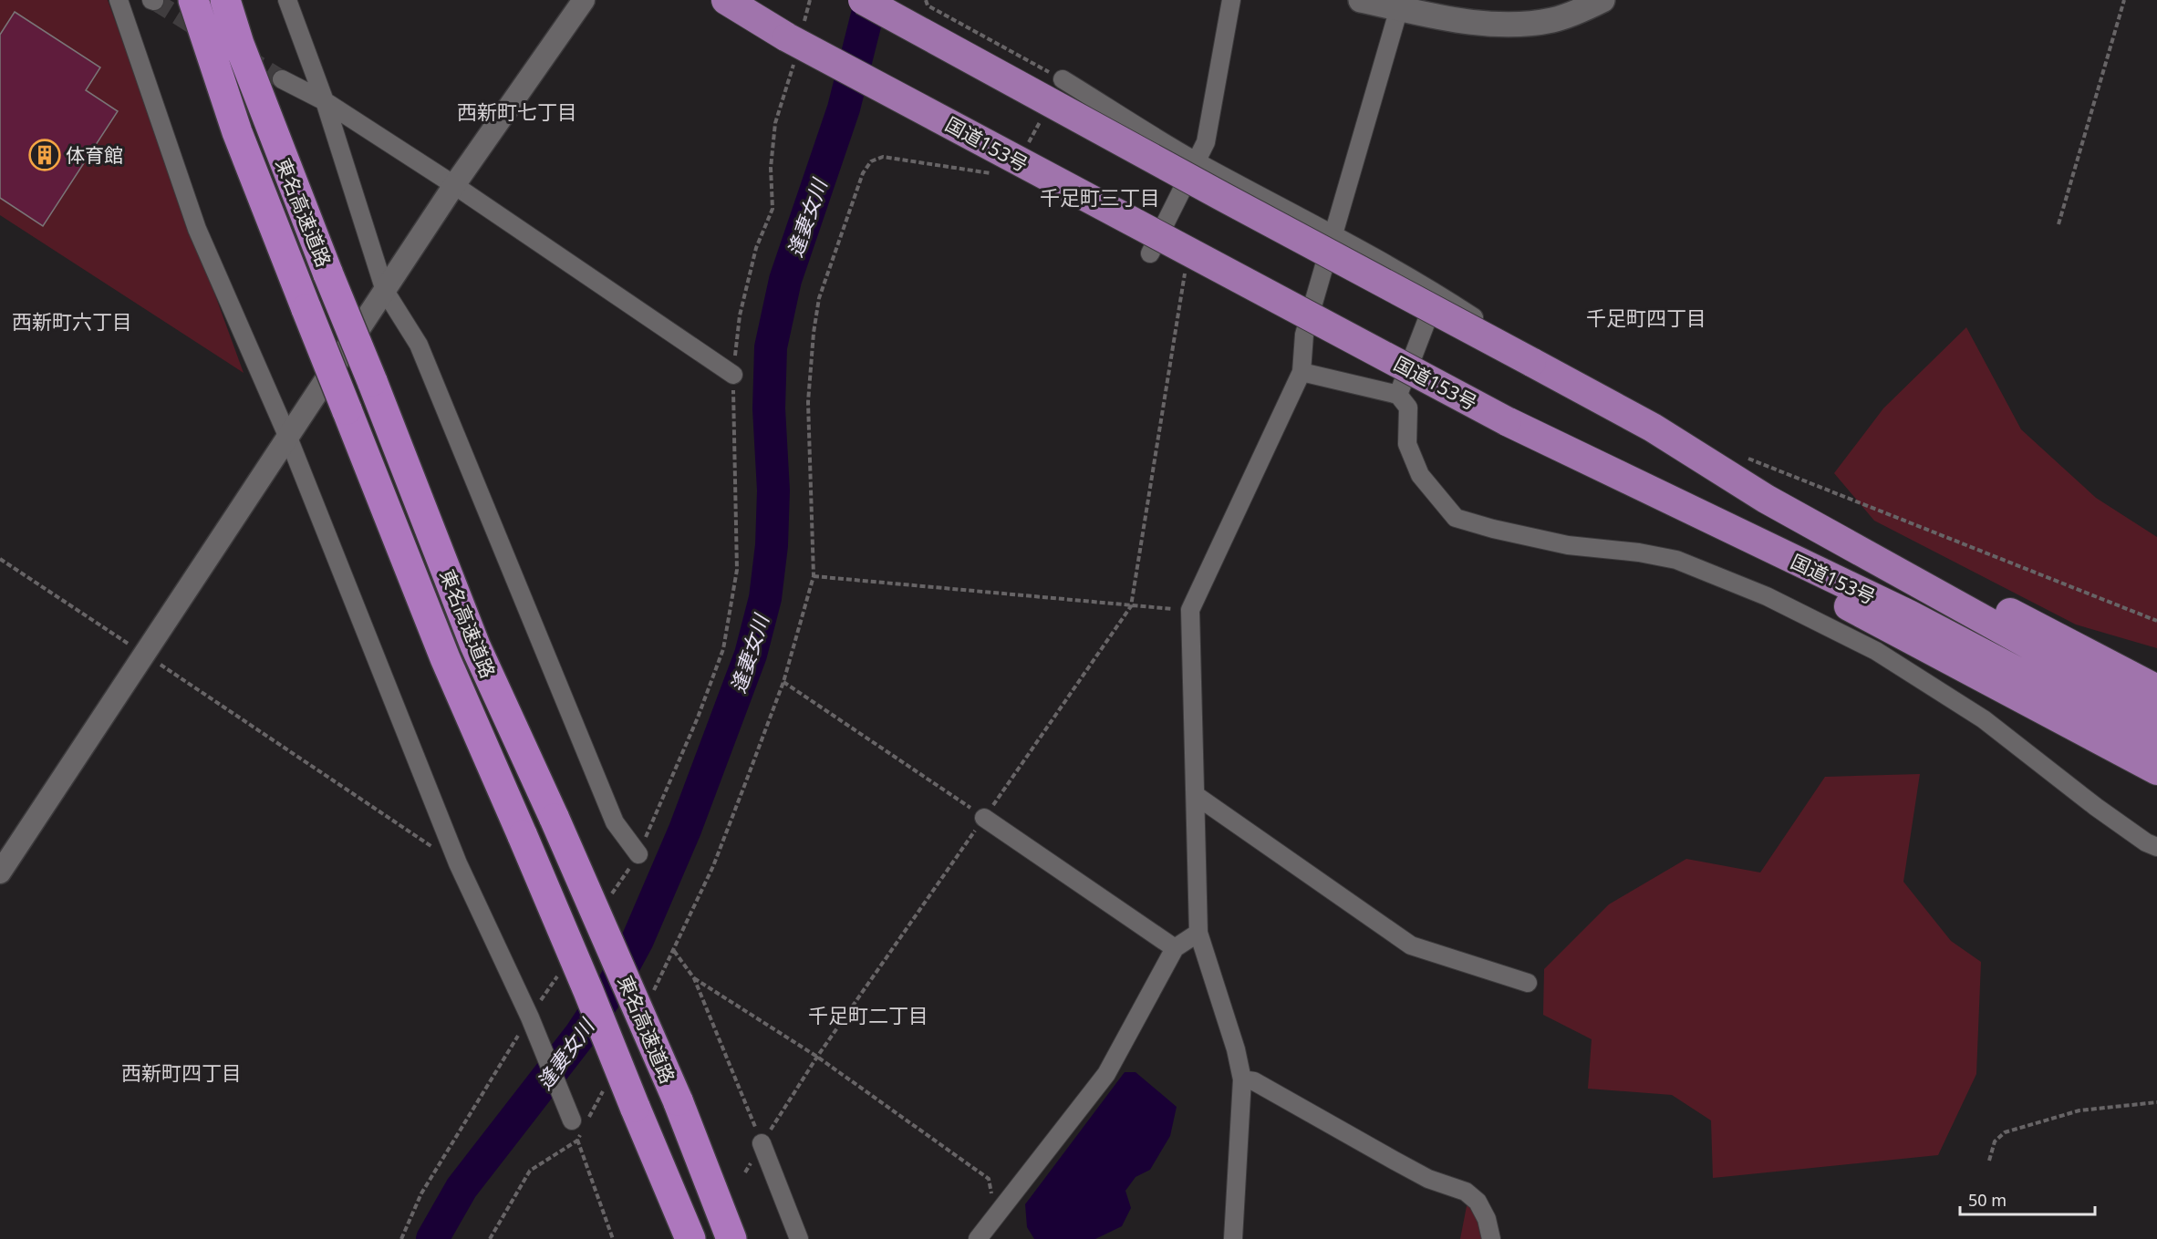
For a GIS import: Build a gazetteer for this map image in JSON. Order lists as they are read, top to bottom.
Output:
{
  "streets": {
    "highway": ["国道153号", "東名高速道路"]
  },
  "districts": [
    "西新町七丁目",
    "千足町三丁目",
    "千足町四丁目",
    "西新町六丁目",
    "千足町二丁目",
    "西新町四丁目"
  ],
  "water": ["逢妻女川"],
  "places": {
    "building": ["体育館"]
  },
  "scale_bar": "50 m"
}
